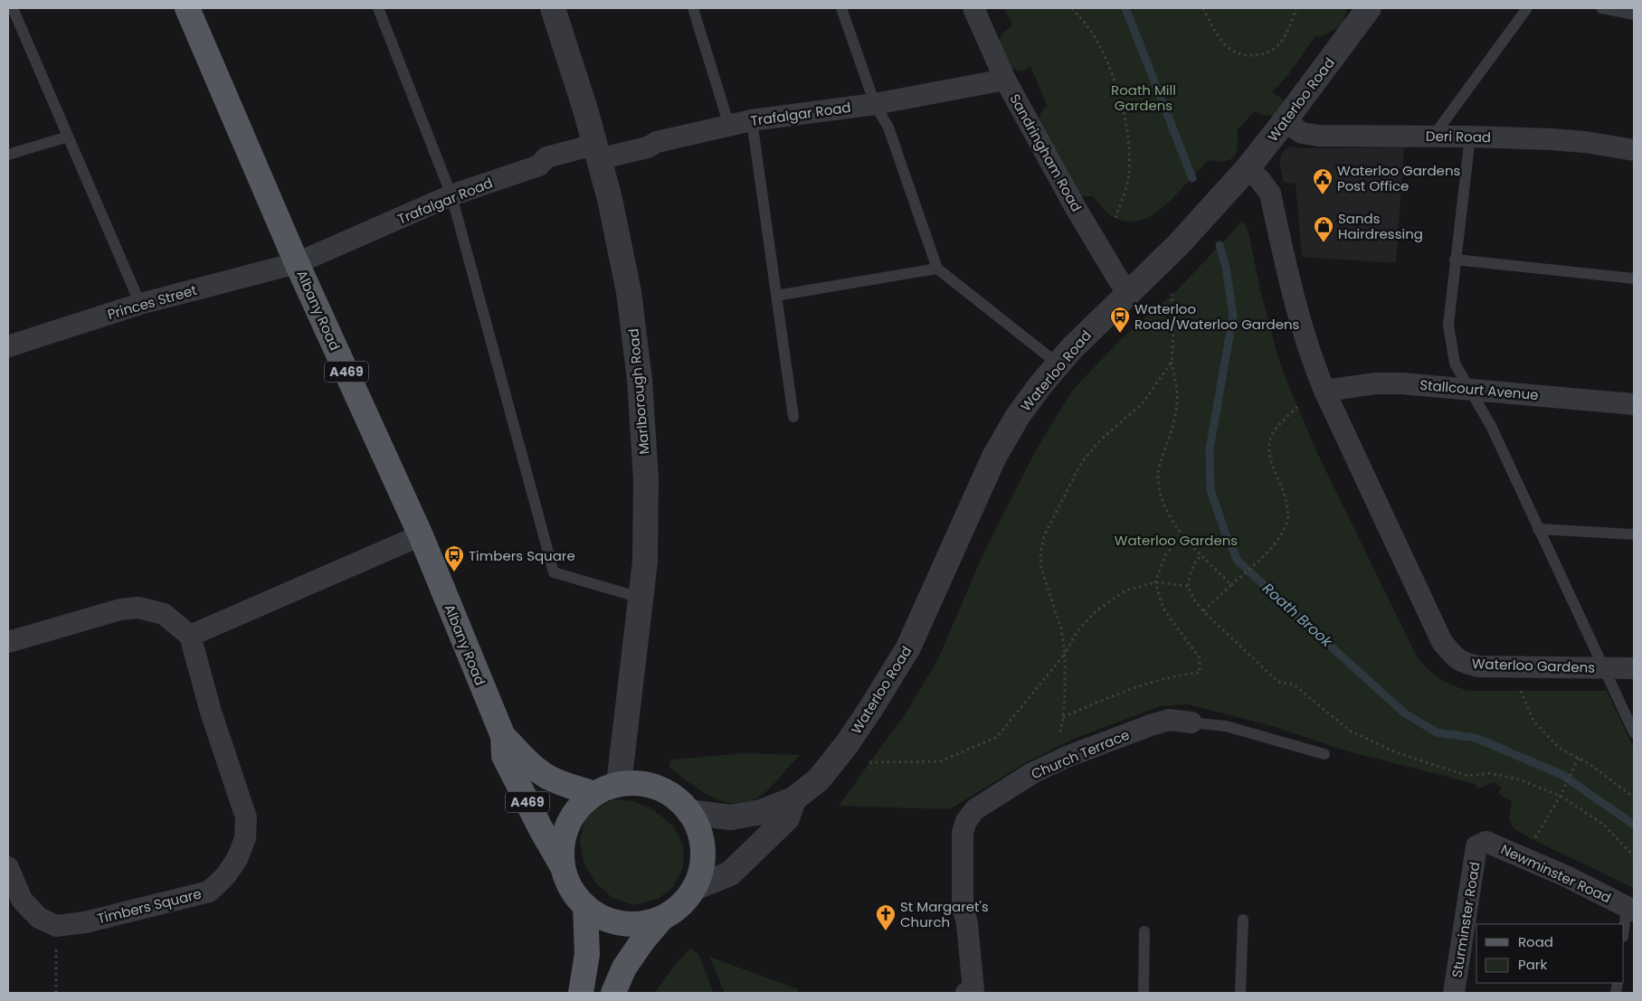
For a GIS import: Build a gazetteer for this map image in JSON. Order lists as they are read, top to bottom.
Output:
{
  "streets": {
    "main road": ["Albany Road", "A469"],
    "street": [
      "Waterloo Road",
      "Trafalgar Road",
      "Deri Road",
      "Sandringham Road",
      "Princes Street",
      "Stallcourt Avenue",
      "Marlborough Road",
      "Waterloo Gardens",
      "Church Terrace",
      "Newminster Road",
      "Timbers Square",
      "Sturminster Road"
    ]
  },
  "crossings": [
    ["Waterloo Road", "Deri Road"],
    ["Waterloo Road", "Sandringham Road"],
    ["Waterloo Road", "Albany Road"],
    ["Waterloo Road", "A469"],
    ["Waterloo Road", "Marlborough Road"],
    ["Waterloo Road", "Waterloo Gardens"],
    ["Trafalgar Road", "Sandringham Road"],
    ["Trafalgar Road", "Princes Street"],
    ["Trafalgar Road", "Albany Road"],
    ["Trafalgar Road", "Marlborough Road"],
    ["Princes Street", "Albany Road"],
    ["Albany Road", "A469"],
    ["Albany Road", "Marlborough Road"],
    ["A469", "Marlborough Road"],
    ["Stallcourt Avenue", "Waterloo Gardens"],
    ["Newminster Road", "Sturminster Road"]
  ],
  "water": ["Roath Brook"],
  "parks": ["Roath Mill Gardens", "Waterloo Gardens"],
  "places": {
    "public building": ["Waterloo Gardens Post Office"],
    "shop": ["Sands Hairdressing"],
    "bus stop": ["Waterloo Road/Waterloo Gardens", "Timbers Square"],
    "church": ["St Margaret's Church"]
  },
  "legend": ["Road", "Park"]
}
